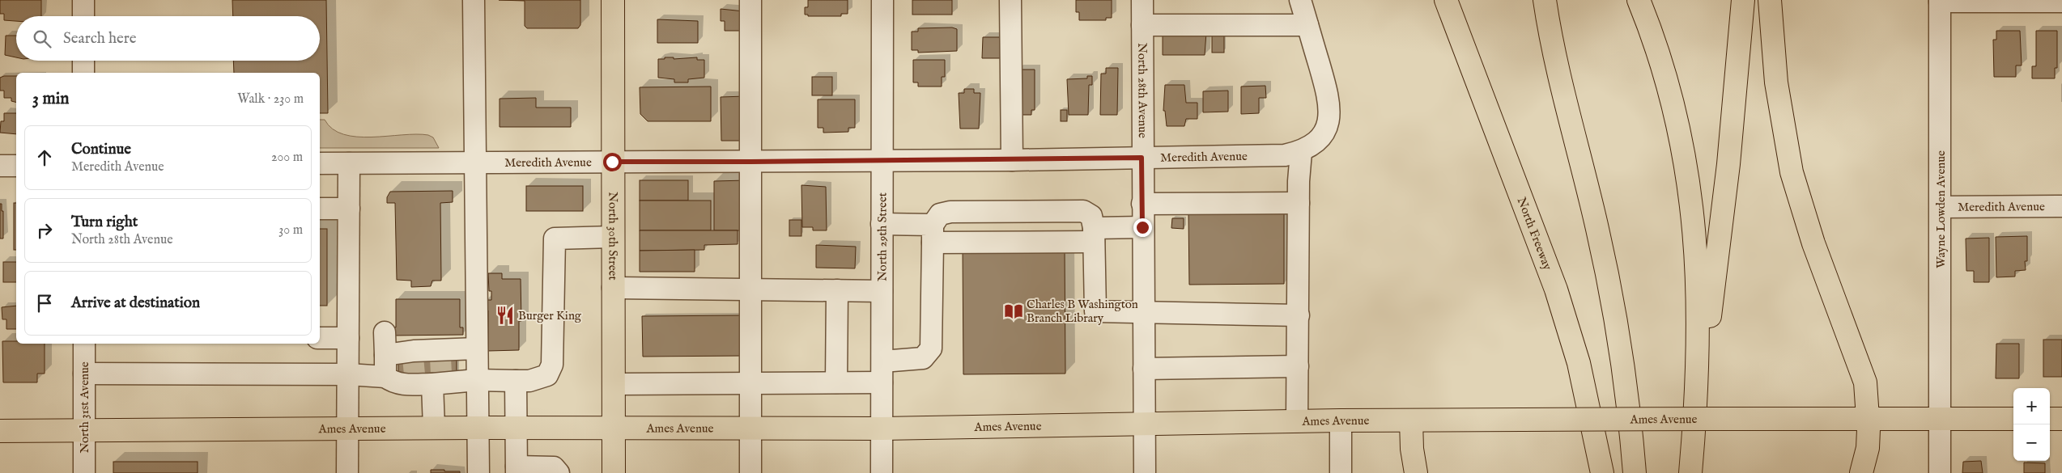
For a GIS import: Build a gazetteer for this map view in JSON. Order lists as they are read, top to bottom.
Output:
{
  "streets": {
    "main road": ["North Freeway", "North 30th Street", "Ames Avenue"],
    "street": [
      "North 28th Avenue",
      "Meredith Avenue",
      "Wayne Lowden Avenue",
      "North 29th Street",
      "North 31st Avenue"
    ]
  },
  "crossings": [
    ["North 28th Avenue", "Meredith Avenue"],
    ["North 28th Avenue", "Ames Avenue"],
    ["Meredith Avenue", "Wayne Lowden Avenue"],
    ["Meredith Avenue", "North 30th Street"],
    ["Meredith Avenue", "North 29th Street"],
    ["Wayne Lowden Avenue", "Ames Avenue"],
    ["North 30th Street", "Ames Avenue"],
    ["North 29th Street", "Ames Avenue"],
    ["North 31st Avenue", "Ames Avenue"]
  ],
  "places": {
    "library": ["Charles B Washington Branch Library"],
    "restaurant": ["Burger King"]
  },
  "page": {
    "search": "Search here",
    "heading": ["3 min", "Walk · 230 m"],
    "list": [
      ["Continue", "Meredith Avenue", "200 m"],
      ["Turn right", "North 28th Avenue", "30 m"],
      "Arrive at destination"
    ],
    "map_buttons": ["+", "−"]
  }
}
